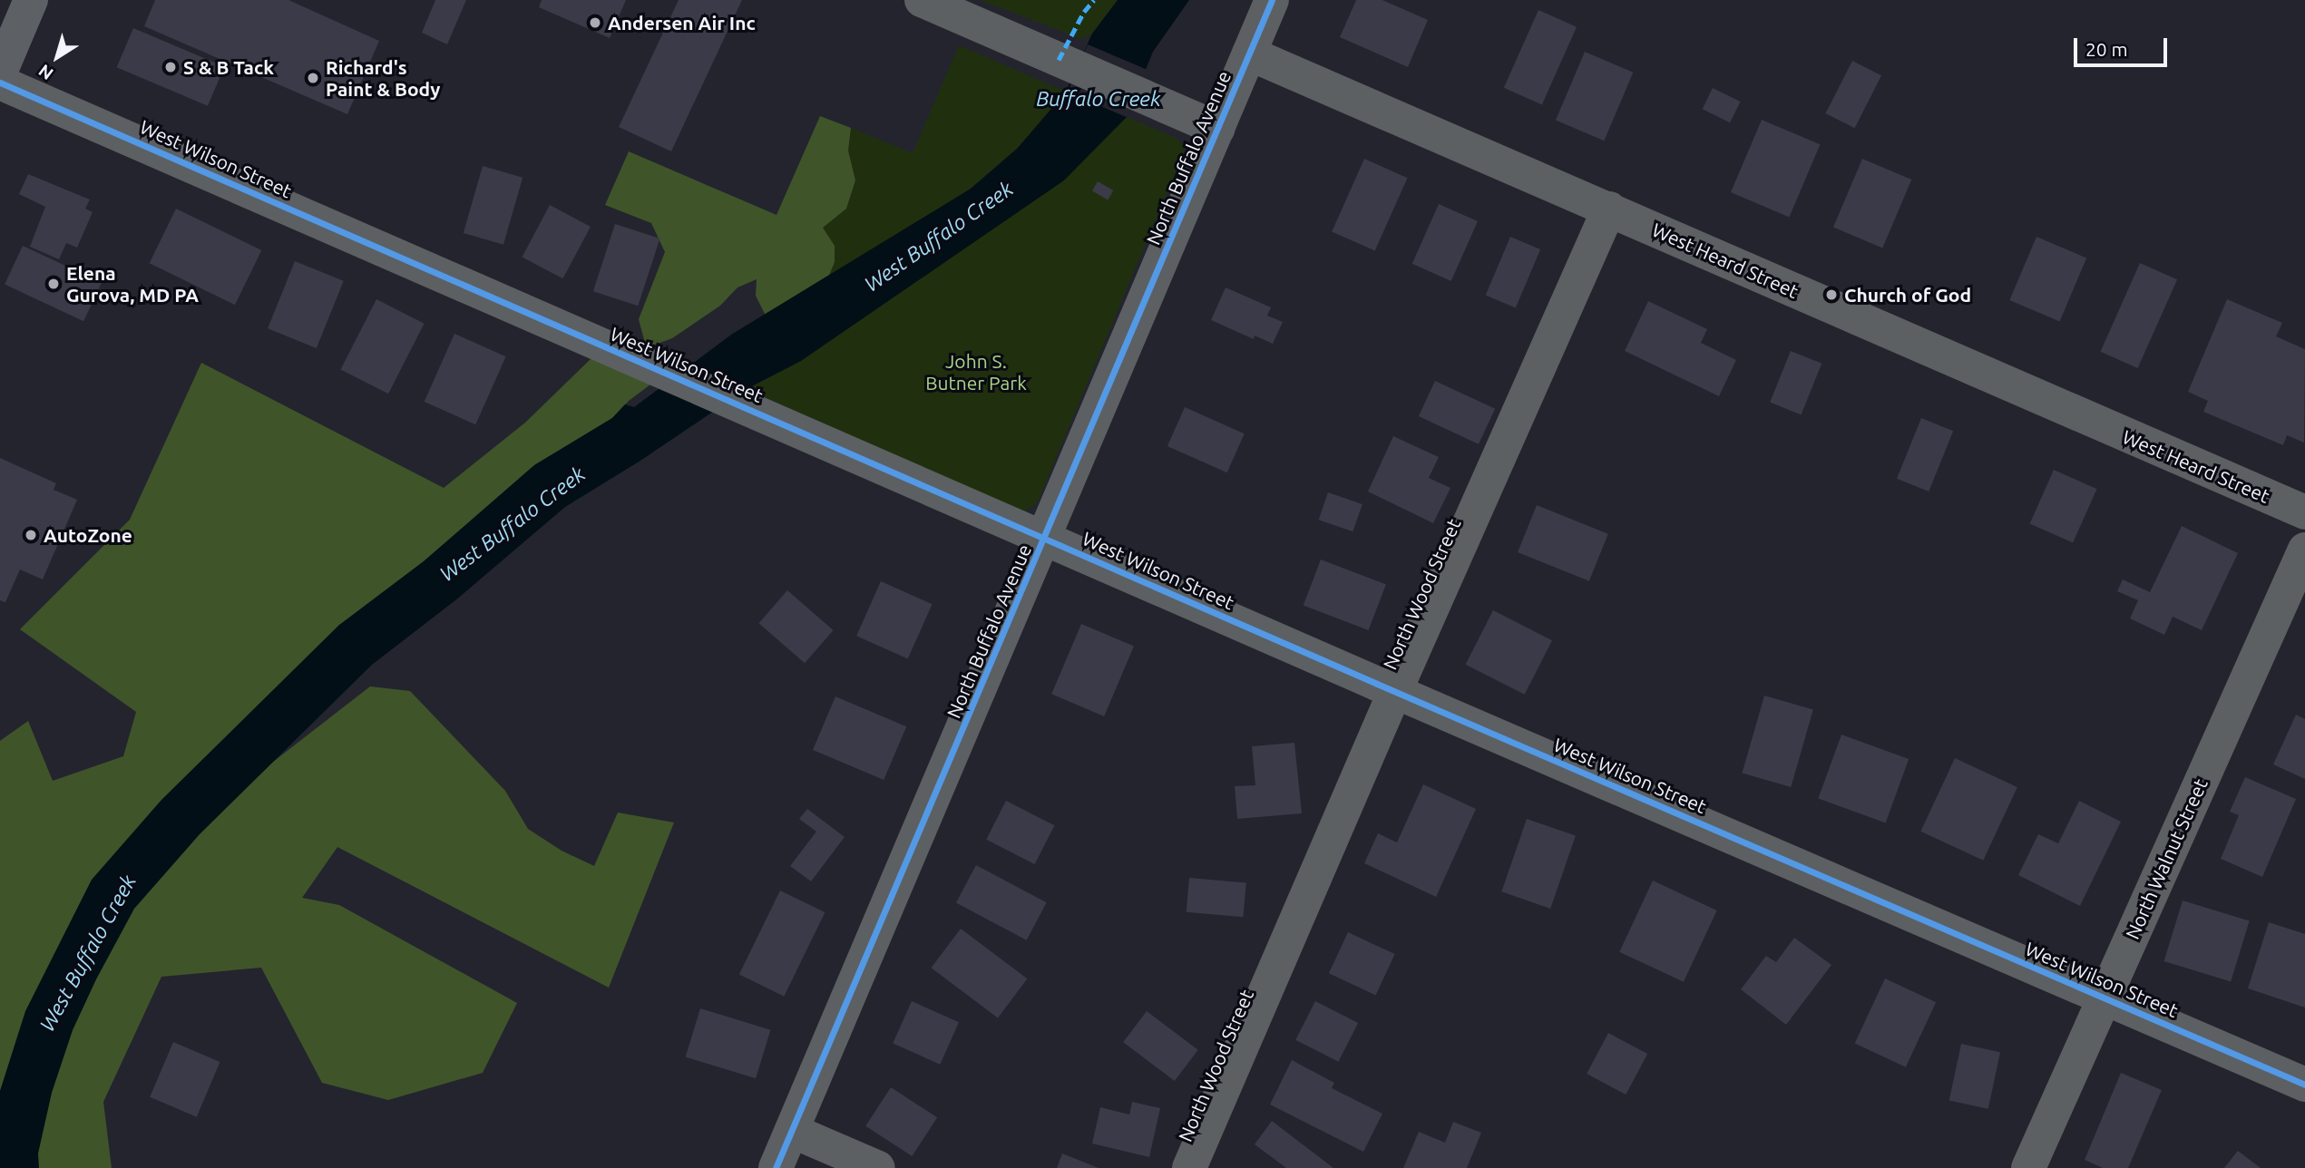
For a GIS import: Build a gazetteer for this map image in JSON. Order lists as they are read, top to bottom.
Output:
{
  "streets": {
    "street": [
      "North Buffalo Avenue",
      "West Wilson Street",
      "West Heard Street",
      "North Wood Street",
      "North Walnut Street"
    ]
  },
  "crossings": [
    ["North Buffalo Avenue", "West Wilson Street"],
    ["North Buffalo Avenue", "West Heard Street"],
    ["West Wilson Street", "North Wood Street"],
    ["West Wilson Street", "North Walnut Street"],
    ["West Heard Street", "North Wood Street"]
  ],
  "water": ["Buffalo Creek", "West Buffalo Creek"],
  "parks": ["John S. Butner Park"],
  "places": [
    "Andersen Air Inc",
    "S & B Tack",
    "Richard's Paint & Body",
    "Elena Gurova, MD PA",
    "Church of God",
    "AutoZone"
  ],
  "scale_bar": "20 m",
  "north": "bottom left"
}
